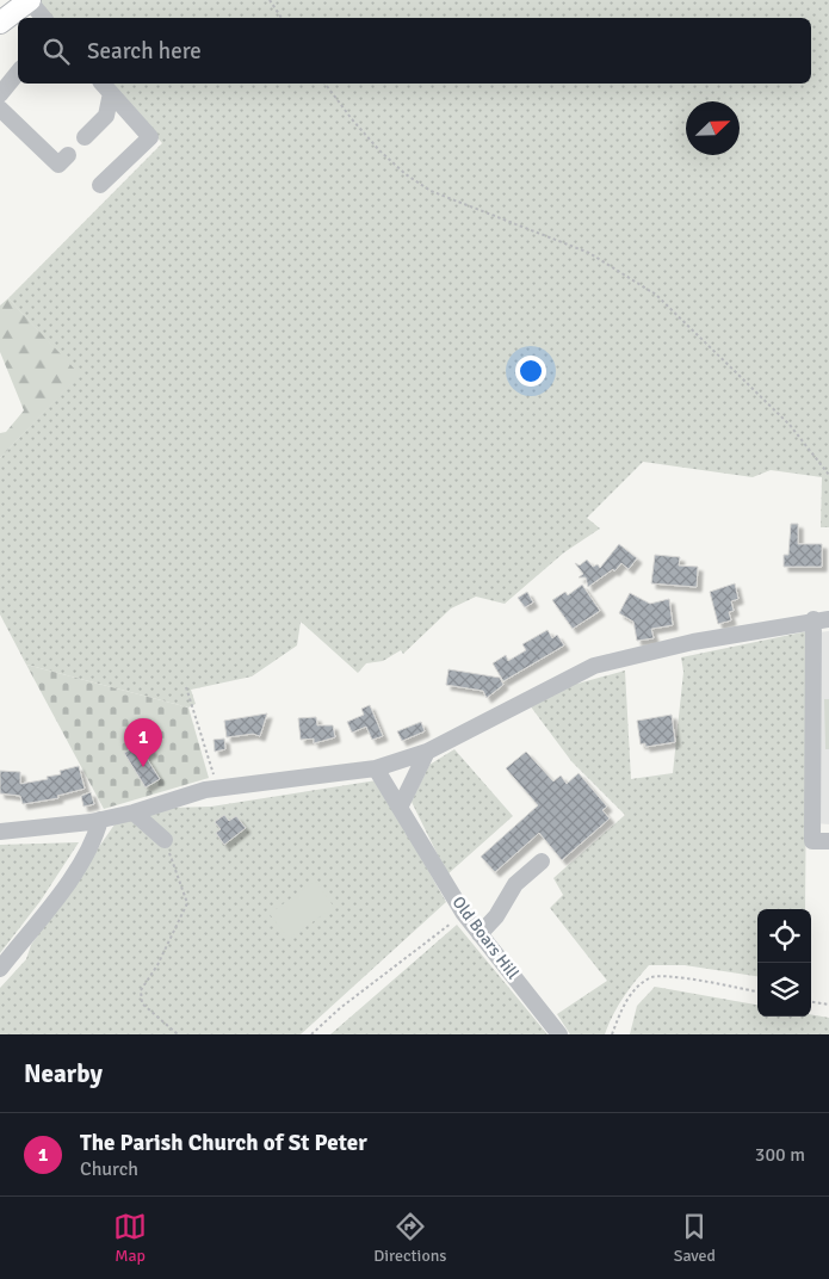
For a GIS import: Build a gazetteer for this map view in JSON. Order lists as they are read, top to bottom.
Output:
{
  "streets": {
    "street": ["Old Boars Hill"]
  },
  "north": "top right",
  "page": {
    "search": "Search here",
    "pins": "1",
    "heading": "Nearby",
    "list": [
      {
        "mark": "1",
        "name": "The Parish Church of St Peter",
        "note": "Church",
        "value": "300 m"
      }
    ],
    "nav": ["Map", "Directions", "Saved"]
  }
}
